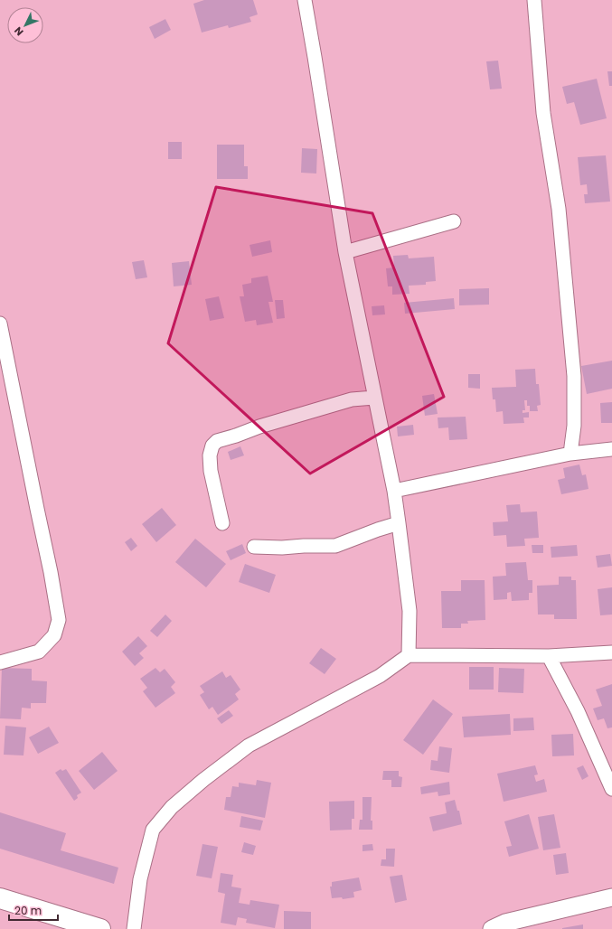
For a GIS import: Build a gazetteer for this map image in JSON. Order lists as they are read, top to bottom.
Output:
{
  "scale_bar": "20 m",
  "north": "bottom left"
}
